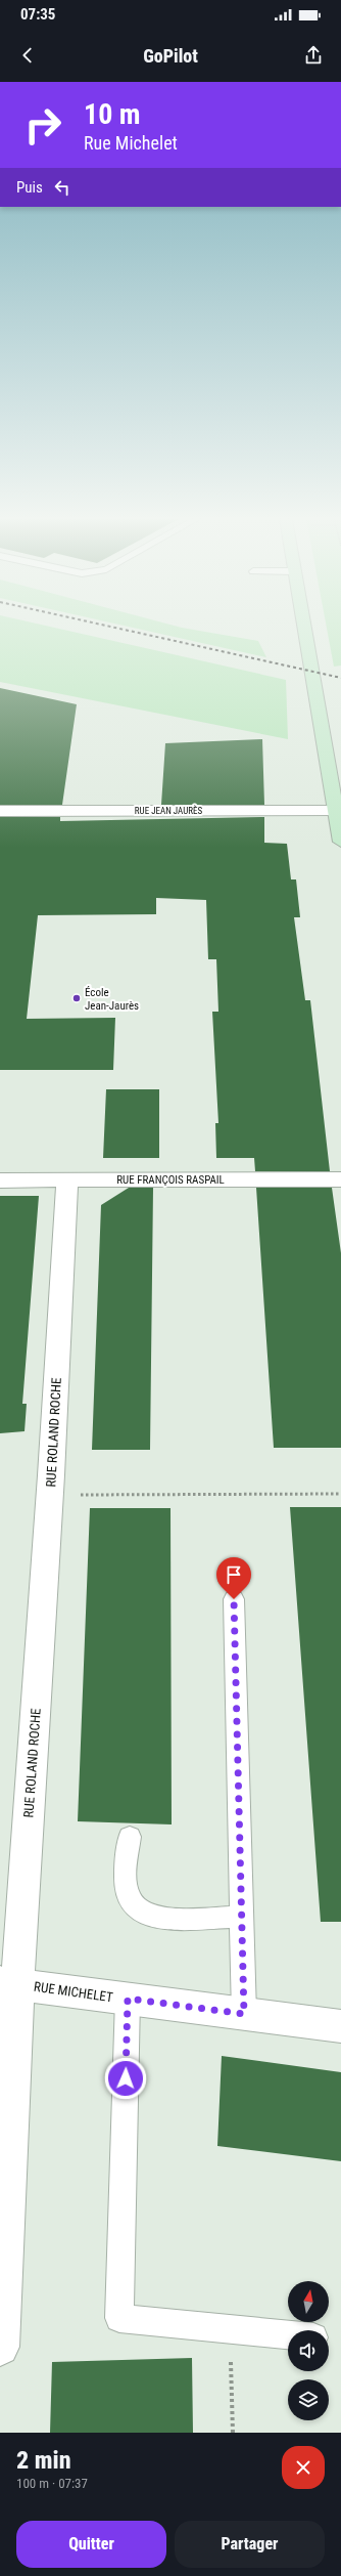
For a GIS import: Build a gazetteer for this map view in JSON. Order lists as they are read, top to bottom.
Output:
{
  "streets": {
    "street": [
      "RUE JEAN JAURÈS",
      "RUE FRANÇOIS RASPAIL",
      "RUE ROLAND ROCHE",
      "RUE MICHELET"
    ]
  },
  "crossings": [
    ["RUE FRANÇOIS RASPAIL", "RUE ROLAND ROCHE"],
    ["RUE ROLAND ROCHE", "RUE MICHELET"]
  ],
  "places": ["École Jean-Jaurès"],
  "north": "top",
  "page": {
    "status": "07:35",
    "header": "GoPilot",
    "turn": ["10 m", "Rue Michelet"],
    "then": "Puis",
    "heading": ["2 min", "100 m · 07:37"],
    "buttons": ["Quitter", "Partager"]
  }
}
